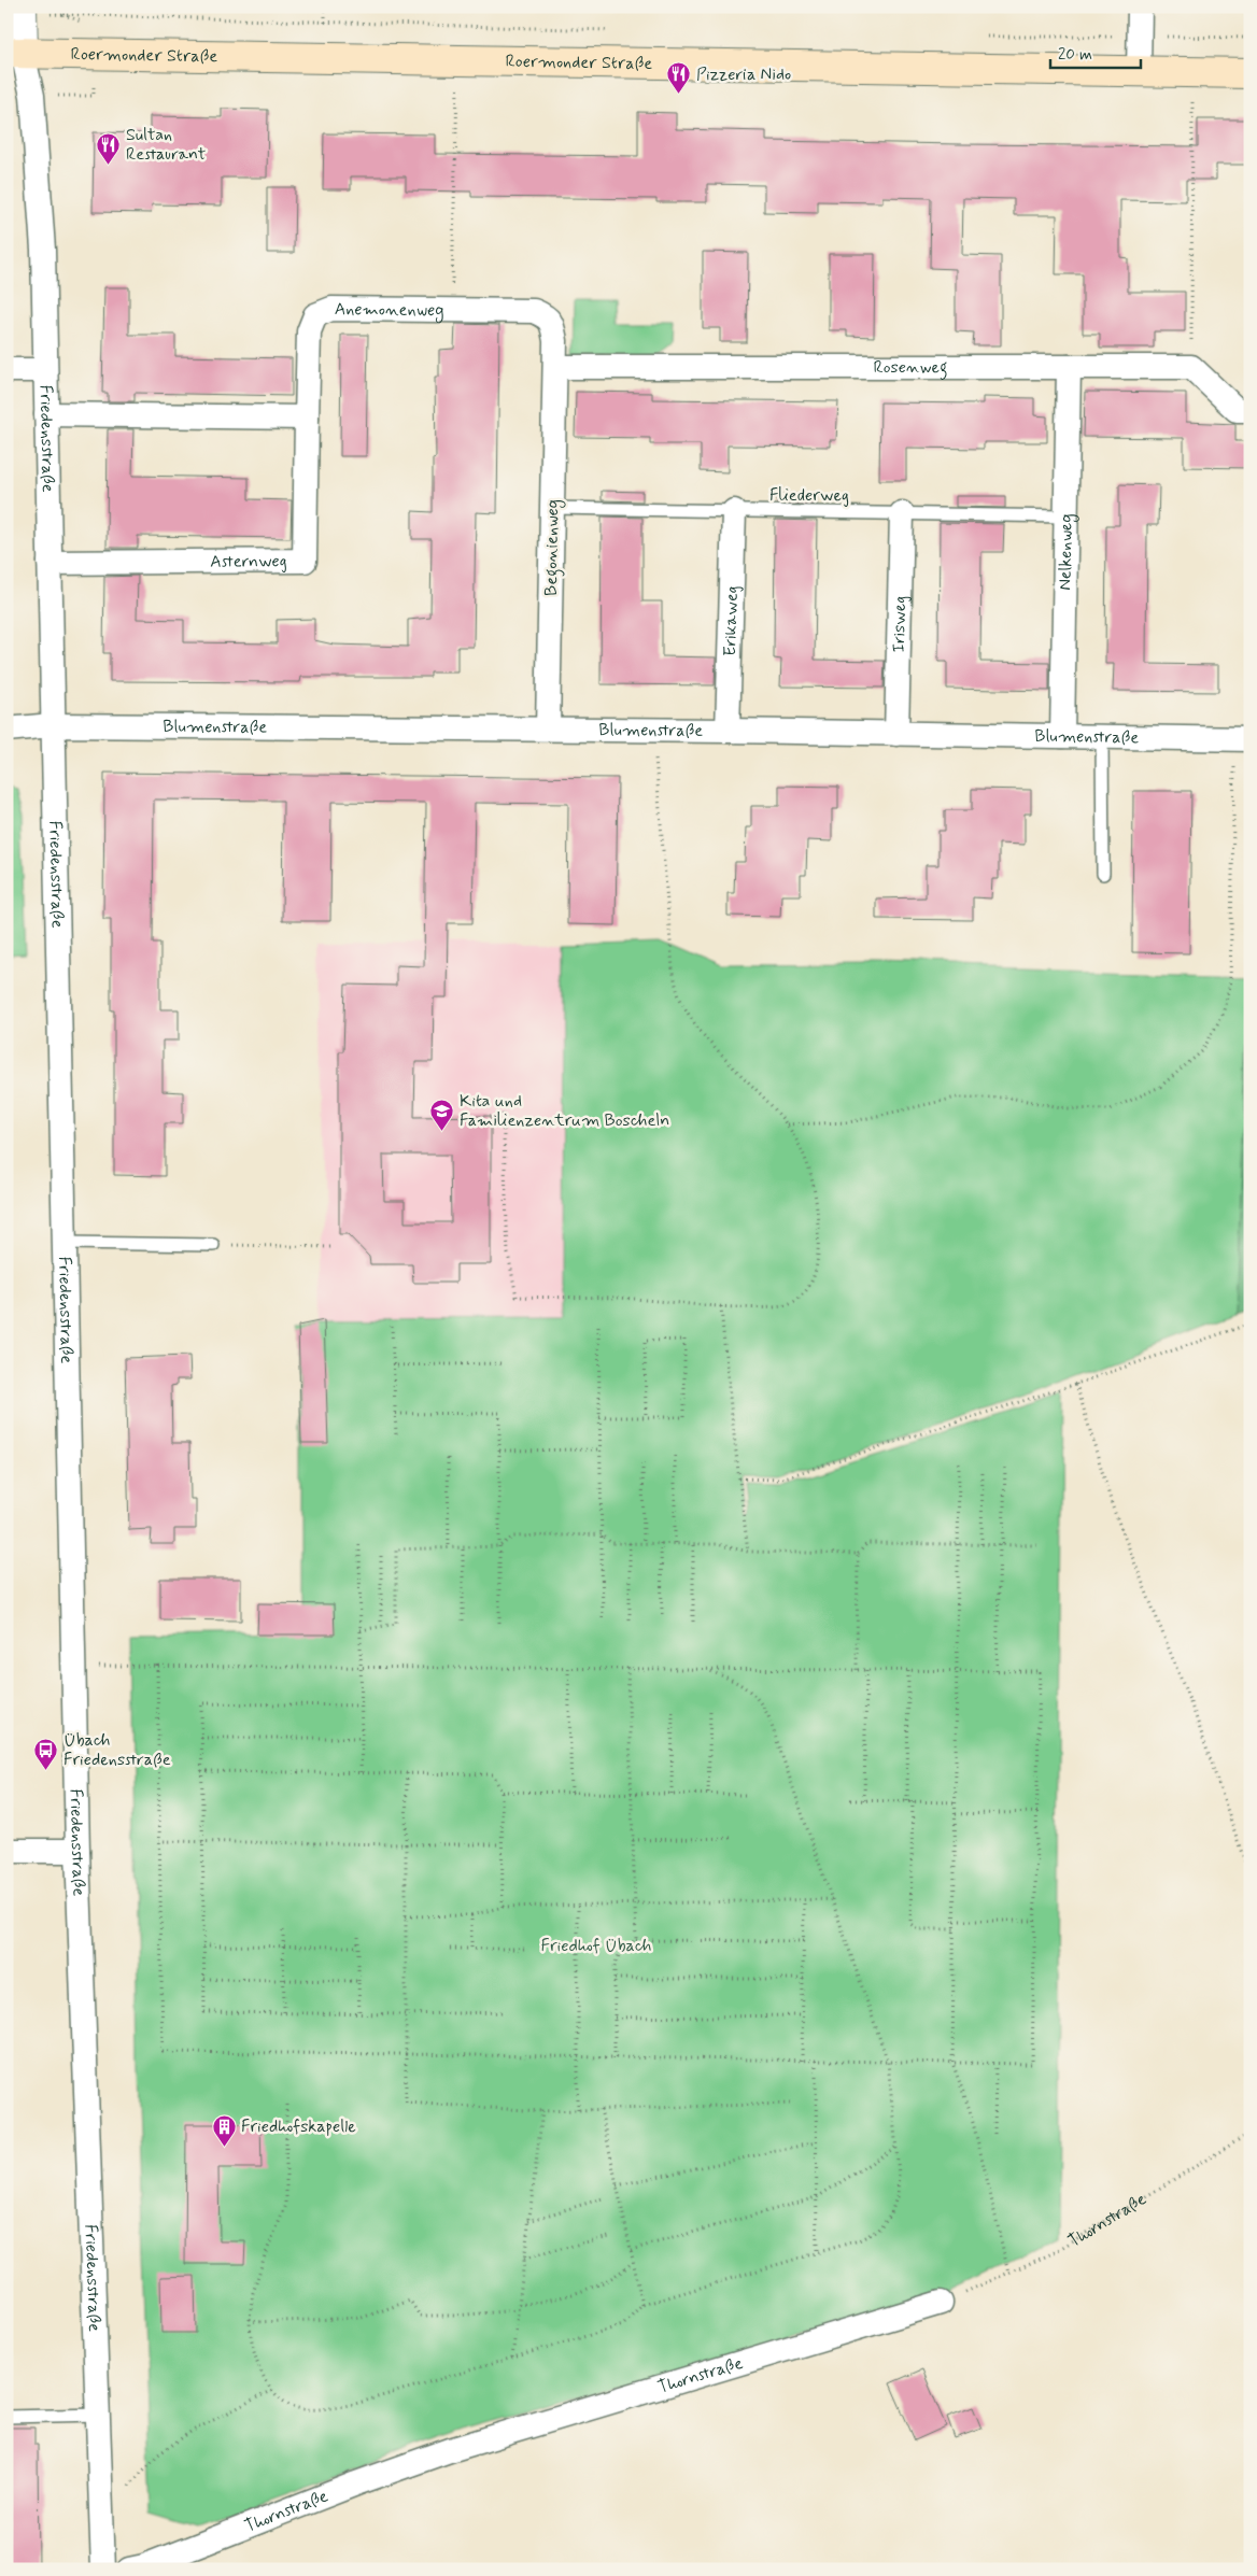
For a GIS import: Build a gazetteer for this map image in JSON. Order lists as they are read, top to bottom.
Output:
{
  "streets": {
    "main road": ["Roermonder Straße"],
    "street": [
      "Anemonenweg",
      "Rosenweg",
      "Friedensstraße",
      "Begonienweg",
      "Nelkenweg",
      "Asternweg",
      "Erikaweg",
      "Irisweg",
      "Blumenstraße",
      "Thornstraße"
    ],
    "lane": ["Fliederweg"]
  },
  "crossings": [
    ["Roermonder Straße", "Friedensstraße"],
    ["Anemonenweg", "Rosenweg"],
    ["Anemonenweg", "Begonienweg"],
    ["Anemonenweg", "Asternweg"],
    ["Rosenweg", "Begonienweg"],
    ["Rosenweg", "Nelkenweg"],
    ["Friedensstraße", "Asternweg"],
    ["Friedensstraße", "Blumenstraße"],
    ["Fliederweg", "Begonienweg"],
    ["Fliederweg", "Nelkenweg"],
    ["Fliederweg", "Erikaweg"],
    ["Fliederweg", "Irisweg"],
    ["Begonienweg", "Blumenstraße"],
    ["Nelkenweg", "Blumenstraße"],
    ["Erikaweg", "Blumenstraße"],
    ["Irisweg", "Blumenstraße"]
  ],
  "parks": ["Friedhof Übach"],
  "places": {
    "restaurant": ["Pizzeria Nido", "Sultan Restaurant"],
    "school or university": ["Kita und Familienzentrum Boscheln"],
    "bus stop": ["Übach Friedensstraße"],
    "building": ["Friedhofskapelle"]
  },
  "scale_bar": "20 m"
}
